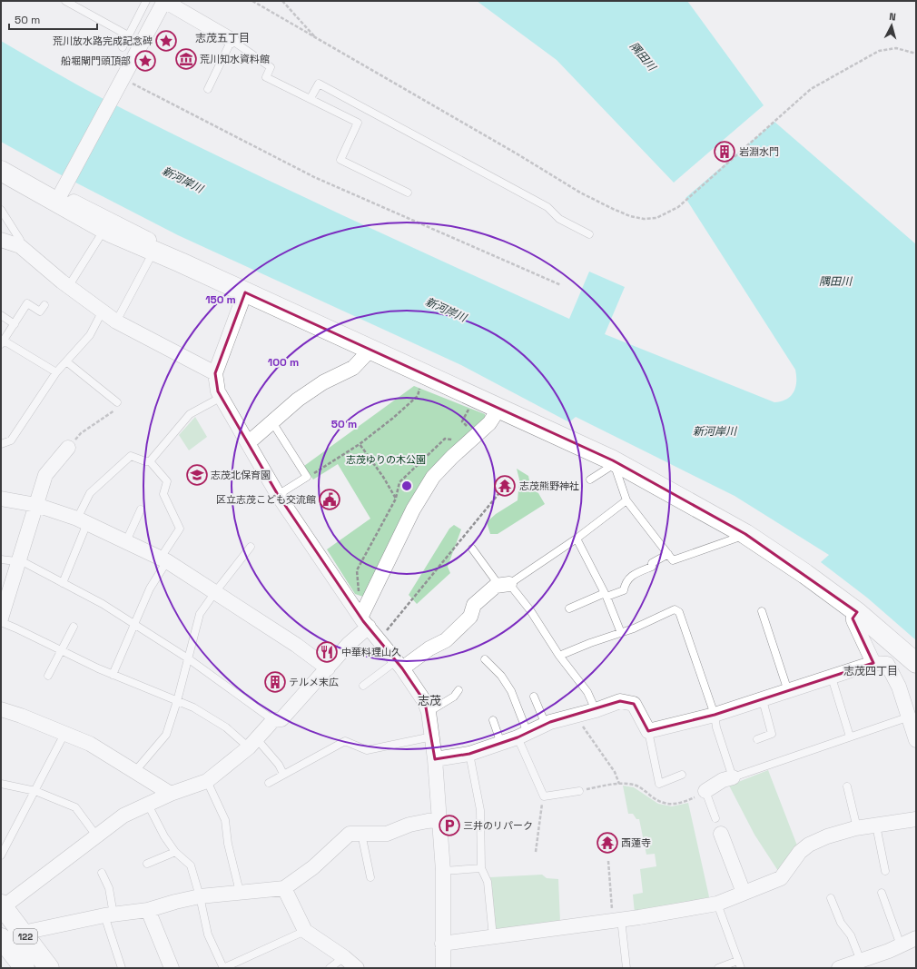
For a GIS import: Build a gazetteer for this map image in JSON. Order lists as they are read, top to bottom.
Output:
{
  "streets": {
    "main road": ["122"]
  },
  "districts": ["志茂五丁目", "志茂四丁目", "志茂"],
  "water": ["隅田川", "新河岸川"],
  "parks": ["志茂ゆりの木公園"],
  "places": {
    "place": ["荒川放水路完成記念碑", "船堀閘門頭頂部"],
    "museum": ["荒川知水資料館"],
    "building": ["岩淵水門", "テルメ末広"],
    "school or university": ["志茂北保育園"],
    "temple": ["志茂熊野神社", "西蓮寺"],
    "public building": ["区立志茂こども交流館"],
    "restaurant": ["中華料理山久"],
    "parking": ["三井のリパーク"]
  },
  "scale_bar": "50 m",
  "north": "top",
  "rings": ["150 m", "100 m", "50 m"]
}
